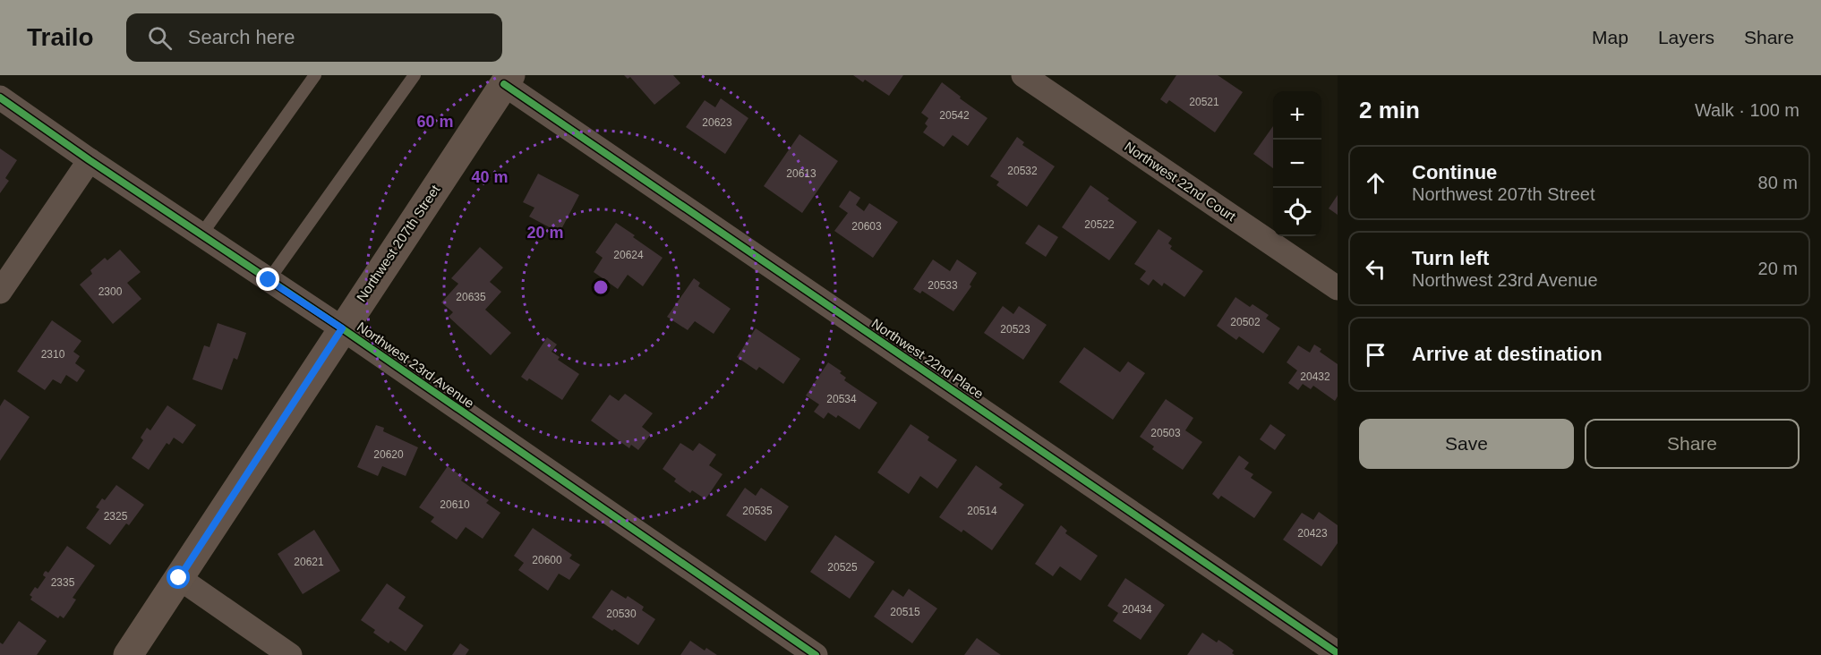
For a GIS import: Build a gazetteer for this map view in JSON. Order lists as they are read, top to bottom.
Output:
{
  "streets": {
    "street": [
      "Northwest 22nd Court",
      "Northwest 207th Street",
      "Northwest 22nd Place",
      "Northwest 23rd Avenue"
    ]
  },
  "crossings": [
    ["Northwest 207th Street", "Northwest 22nd Place"],
    ["Northwest 207th Street", "Northwest 23rd Avenue"]
  ],
  "house_numbers": [
    "20521",
    "20542",
    "20623",
    "20532",
    "20613",
    "20522",
    "20603",
    "20624",
    "20533",
    "2300",
    "20635",
    "20502",
    "20523",
    "2310",
    "20432",
    "20534",
    "20503",
    "20620",
    "20610",
    "20535",
    "20514",
    "2325",
    "20423",
    "20600",
    "20621",
    "20525",
    "2335",
    "20434",
    "20515",
    "20530"
  ],
  "page": {
    "header": "Trailo",
    "search": "Search here",
    "nav": ["Map", "Layers", "Share"],
    "heading": ["2 min", "Walk · 100 m"],
    "map_buttons": ["+", "−"],
    "list": [
      ["Continue", "Northwest 207th Street", "80 m"],
      ["Turn left", "Northwest 23rd Avenue", "20 m"],
      "Arrive at destination"
    ],
    "buttons": ["Save", "Share"]
  },
  "rings": ["60 m", "40 m", "20 m"]
}
